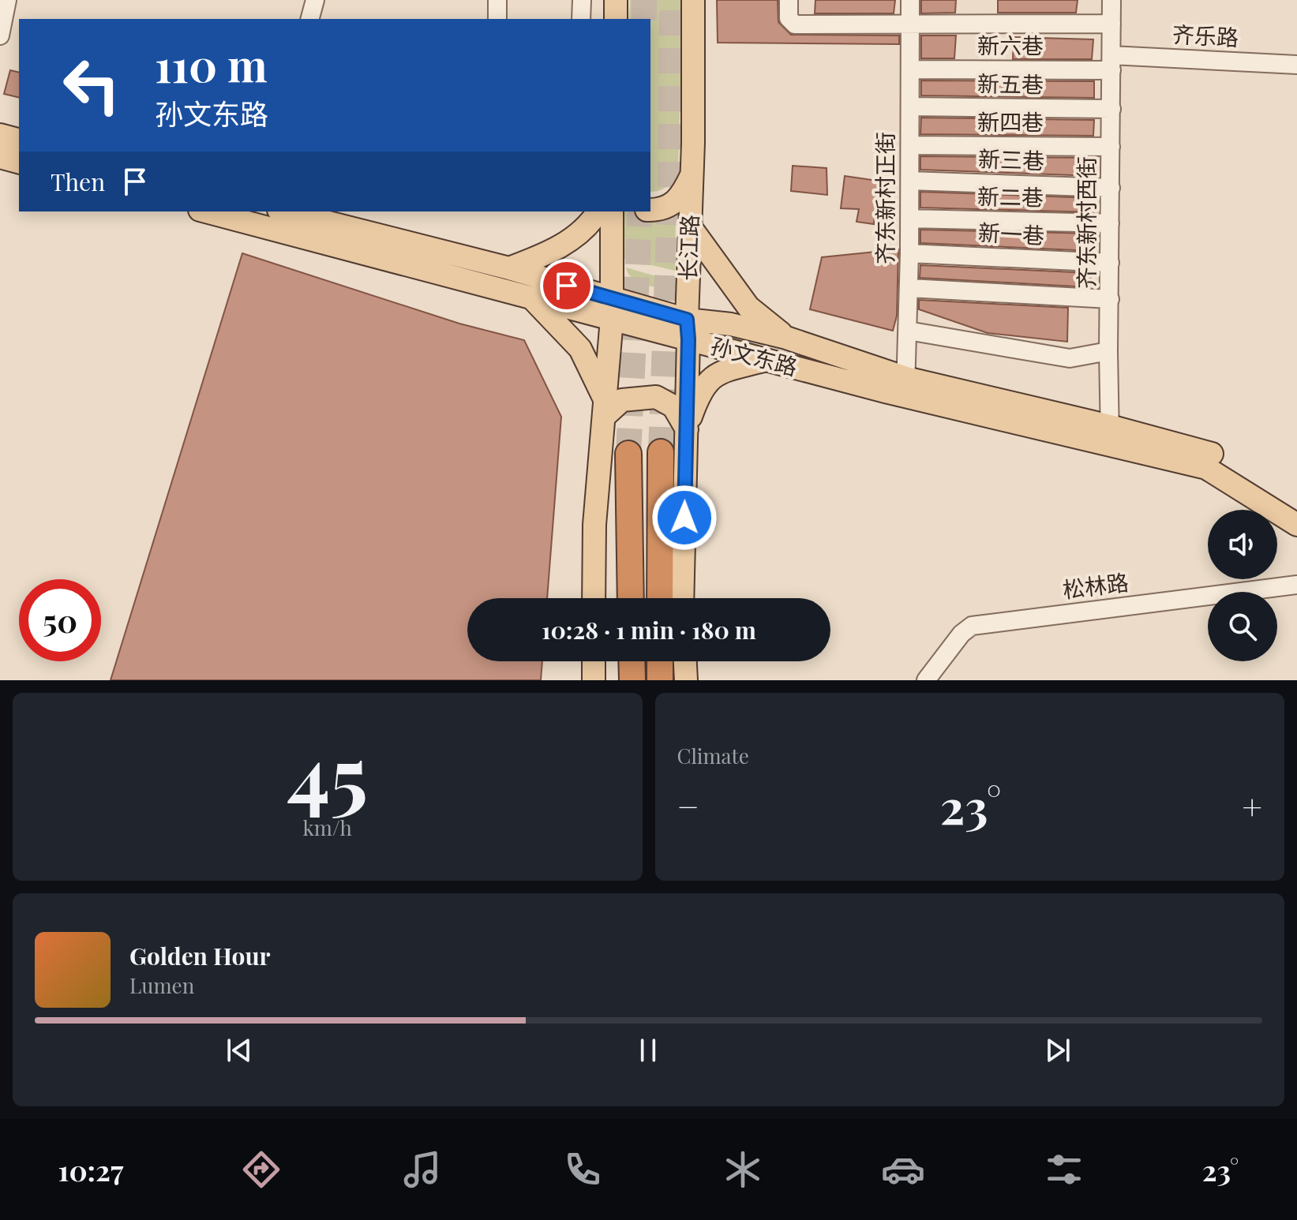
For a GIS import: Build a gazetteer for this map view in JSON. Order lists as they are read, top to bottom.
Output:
{
  "streets": {
    "main road": ["长江路", "孙文东路"],
    "street": [
      "齐乐路",
      "新六巷",
      "新五巷",
      "新四巷",
      "新三巷",
      "新二巷",
      "齐东新村正街",
      "齐东新村西街",
      "新一巷",
      "松林路"
    ]
  },
  "crossings": [
    ["齐乐路", "新六巷"],
    ["齐乐路", "齐东新村西街"],
    ["新六巷", "齐东新村正街"],
    ["新六巷", "齐东新村西街"],
    ["新五巷", "齐东新村正街"],
    ["新五巷", "齐东新村西街"],
    ["新四巷", "齐东新村正街"],
    ["新四巷", "齐东新村西街"],
    ["新三巷", "齐东新村正街"],
    ["新三巷", "齐东新村西街"],
    ["新二巷", "齐东新村正街"],
    ["新二巷", "齐东新村西街"],
    ["齐东新村正街", "新一巷"],
    ["齐东新村正街", "孙文东路"],
    ["齐东新村西街", "新一巷"],
    ["齐东新村西街", "孙文东路"],
    ["长江路", "孙文东路"]
  ],
  "page": {
    "turn": ["110 m", "孙文东路"],
    "then": "Then",
    "limit": "50",
    "trip": "10:28 · 1 min · 180 m",
    "tile": [
      ["45", "km/h"],
      "Climate"
    ],
    "heat": ["−", "23°", "+"],
    "song": ["Golden Hour", "Lumen"],
    "tabs": ["10:27", "23°"]
  }
}
